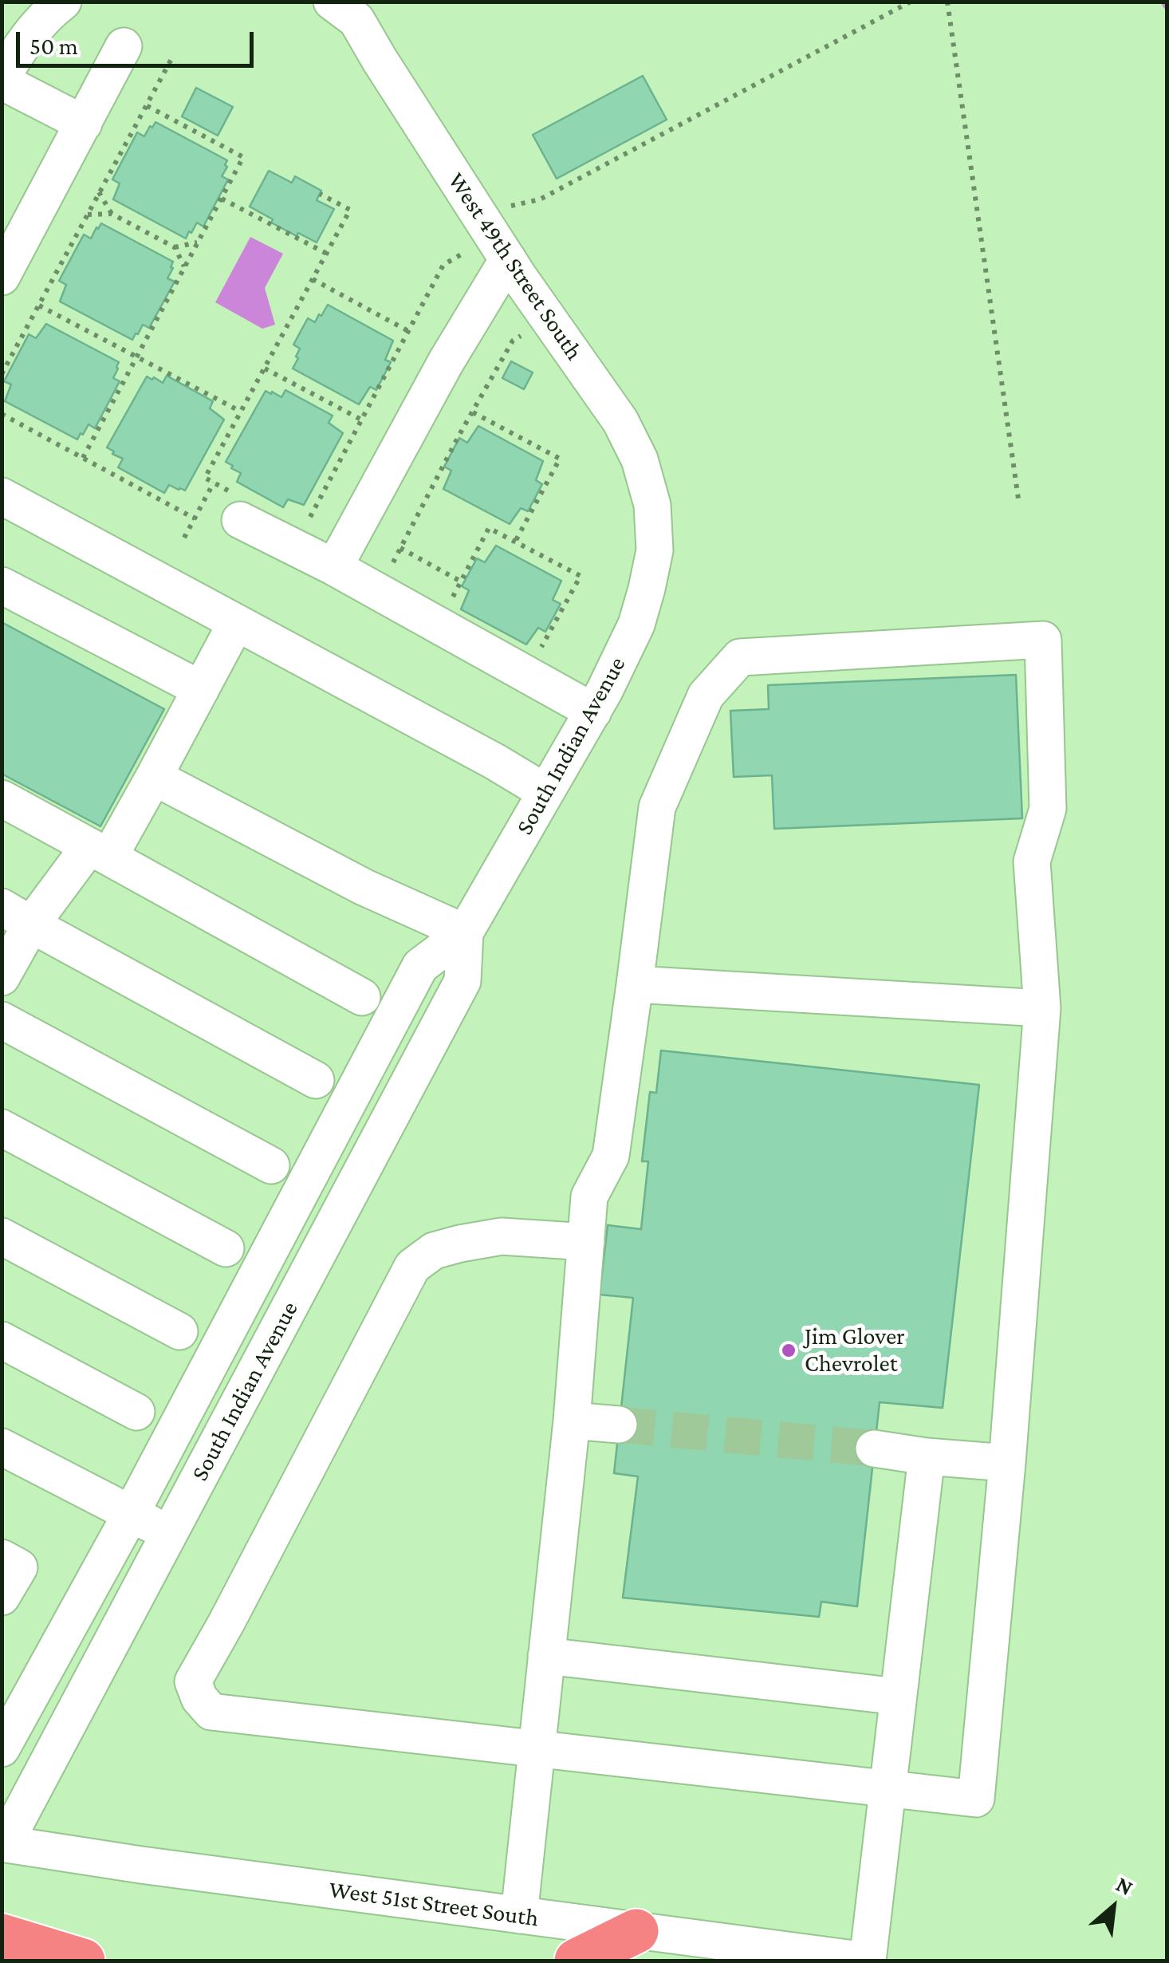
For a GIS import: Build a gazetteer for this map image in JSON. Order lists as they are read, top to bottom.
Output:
{
  "streets": {
    "street": ["West 49th Street South", "South Indian Avenue", "West 51st Street South"]
  },
  "crossings": [
    ["West 49th Street South", "South Indian Avenue"],
    ["South Indian Avenue", "West 51st Street South"]
  ],
  "places": ["Jim Glover Chevrolet"],
  "scale_bar": "50 m",
  "north": "top right"
}
